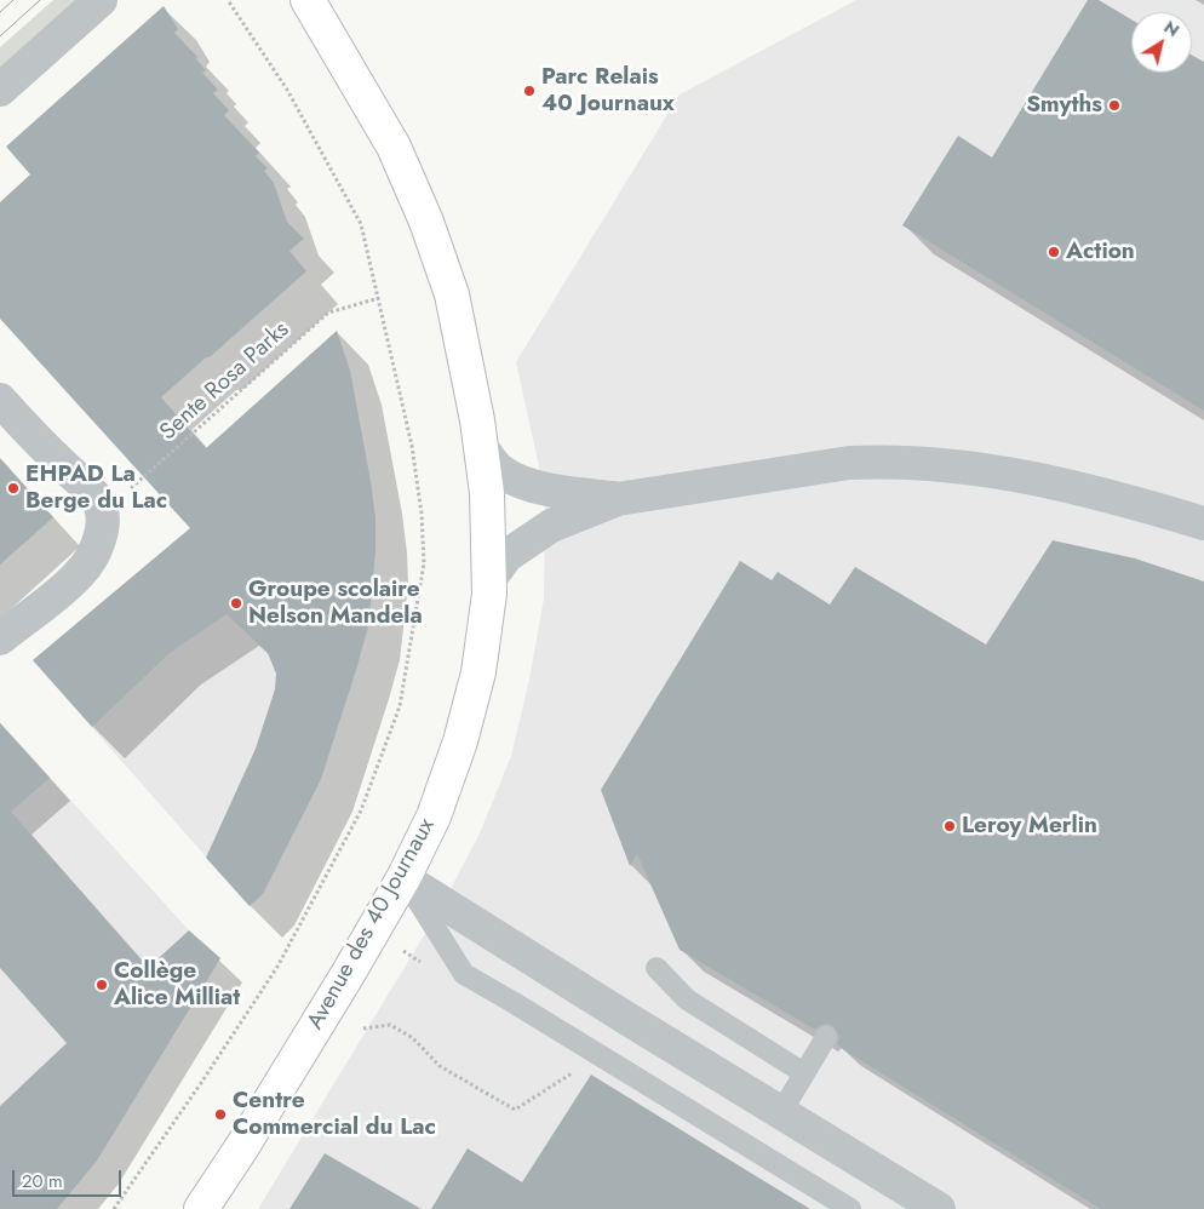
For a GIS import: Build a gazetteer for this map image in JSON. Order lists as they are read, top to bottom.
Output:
{
  "streets": {
    "street": ["Avenue des 40 Journaux"],
    "path": ["Sente Rosa Parks"]
  },
  "places": [
    "Parc Relais 40 Journaux",
    "Smyths",
    "Action",
    "EHPAD La Berge du Lac",
    "Groupe scolaire Nelson Mandela",
    "Leroy Merlin",
    "Collège Alice Milliat",
    "Centre Commercial du Lac"
  ],
  "scale_bar": "20 m",
  "north": "top right"
}
